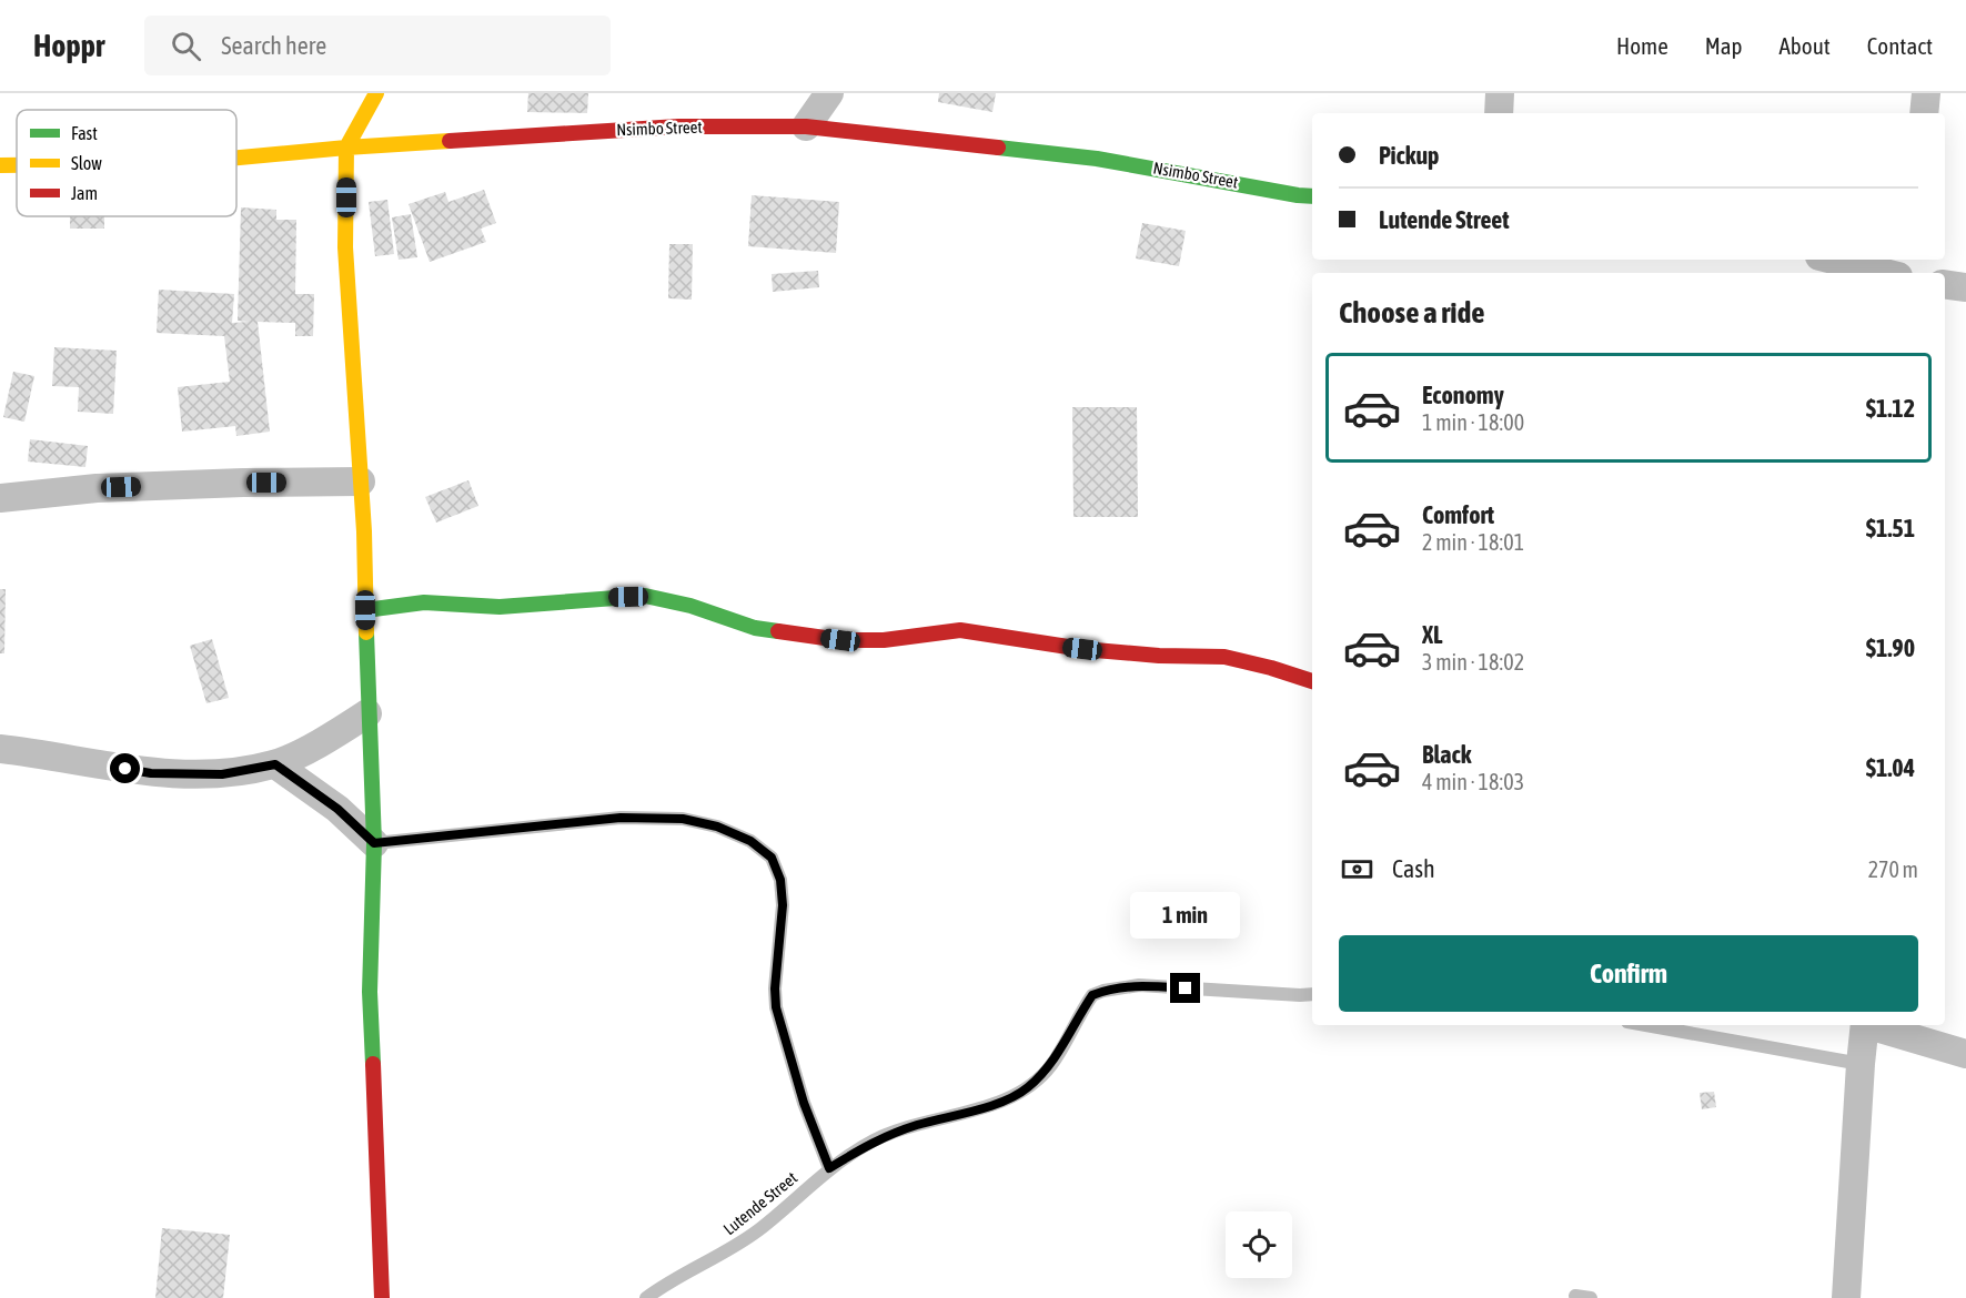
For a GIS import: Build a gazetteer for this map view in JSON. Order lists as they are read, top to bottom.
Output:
{
  "streets": {
    "street": ["Nsimbo Street"],
    "lane": ["Lutende Street"]
  },
  "legend": ["Fast", "Slow", "Jam"],
  "page": {
    "header": "Hoppr",
    "search": "Search here",
    "nav": [
      "Home",
      "Map",
      "About",
      "Contact"
    ],
    "banner": ["Pickup", "Lutende Street"],
    "heading": "Choose a ride",
    "list": [
      {
        "name": "Economy",
        "note": "1 min · 18:00",
        "value": "$1.12"
      },
      {
        "name": "Comfort",
        "note": "2 min · 18:01",
        "value": "$1.51"
      },
      {
        "name": "XL",
        "note": "3 min · 18:02",
        "value": "$1.90"
      },
      {
        "name": "Black",
        "note": "4 min · 18:03",
        "value": "$1.04"
      }
    ],
    "pay": ["Cash", "270 m"],
    "bubble": "1 min",
    "buttons": "Confirm"
  }
}
